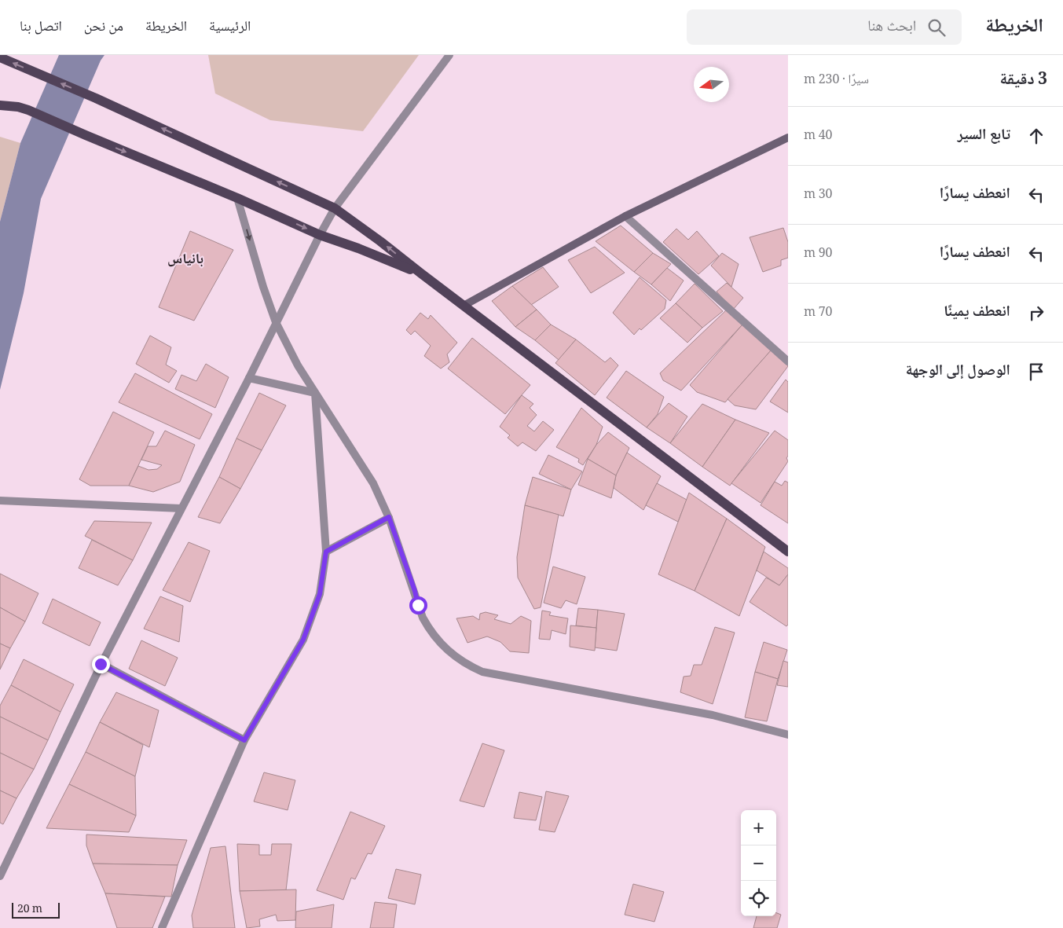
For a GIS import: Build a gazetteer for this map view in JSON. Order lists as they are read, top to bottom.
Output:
{
  "districts": ["بانياس"],
  "scale_bar": "20 m",
  "north": "left",
  "page": {
    "header": "الخريطة",
    "search": "ابحث هنا",
    "nav": [
      "الرئيسية",
      "الخريطة",
      "من نحن",
      "اتصل بنا"
    ],
    "heading": ["3 دقيقة", "سيرًا · 230 m"],
    "list": [
      ["تابع السير", "40 m"],
      ["انعطف يسارًا", "30 m"],
      ["انعطف يسارًا", "90 m"],
      ["انعطف يمينًا", "70 m"],
      "الوصول إلى الوجهة"
    ],
    "map_buttons": ["+", "−"],
    "scale": "20 m"
  }
}
